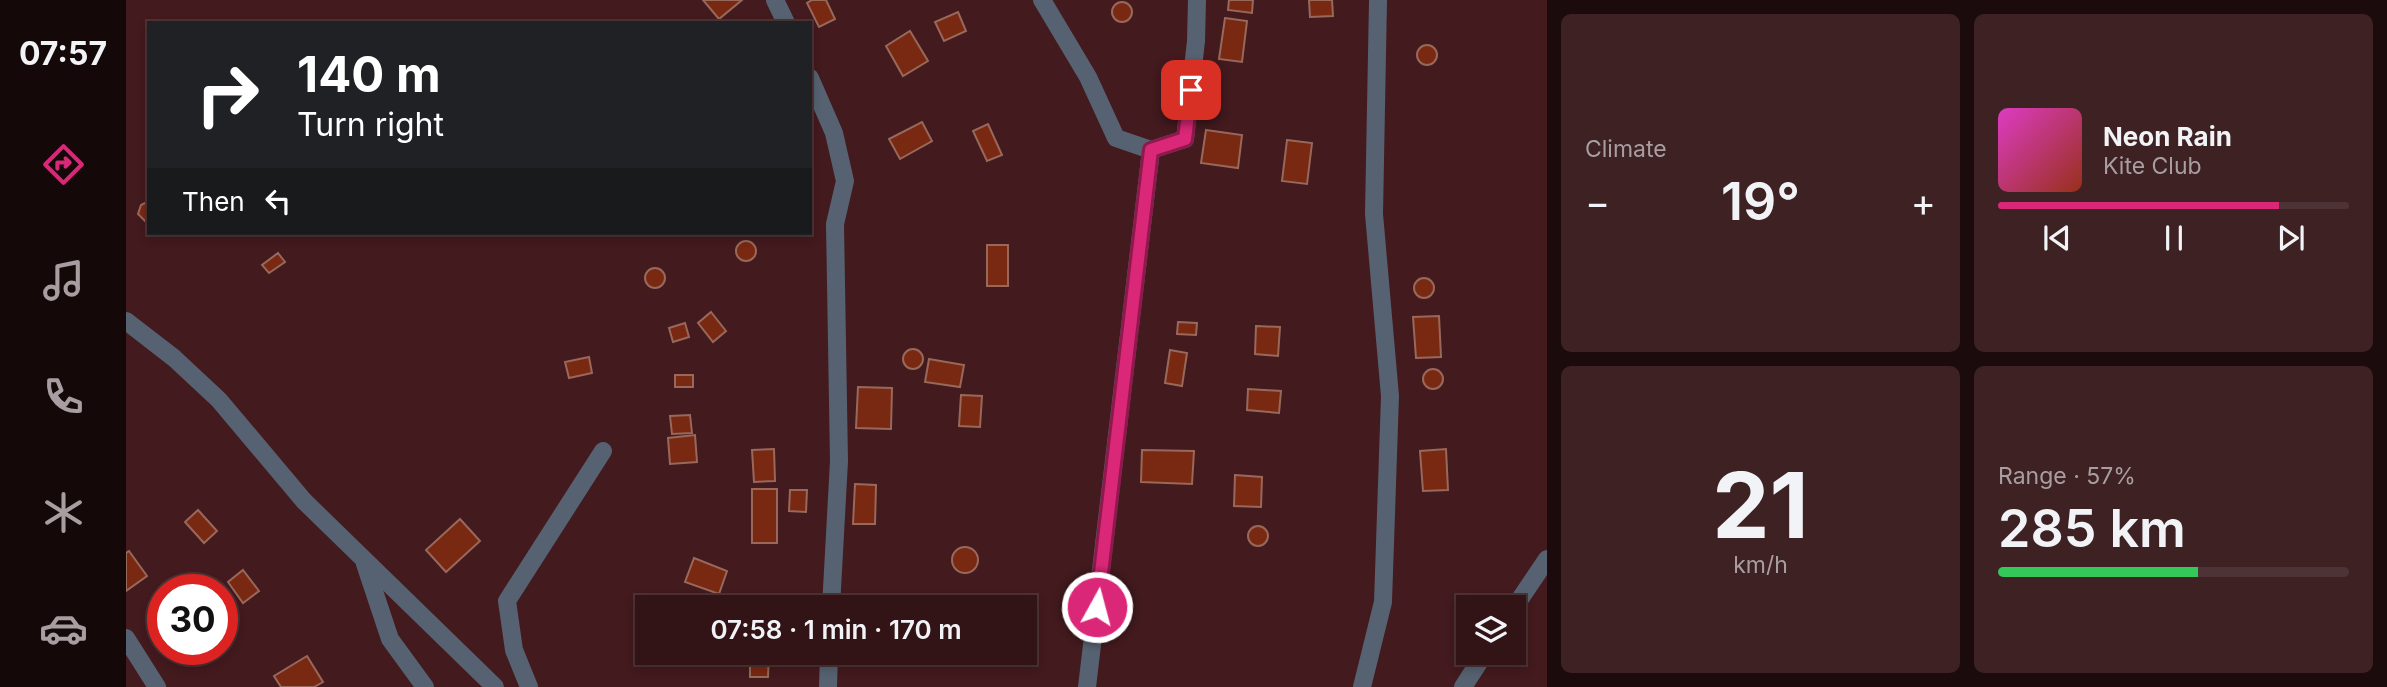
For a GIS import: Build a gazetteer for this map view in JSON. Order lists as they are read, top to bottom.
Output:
{
  "page": {
    "tabs": "07:57",
    "tile": [
      "Climate",
      ["21", "km/h"],
      ["Range · 57%", "285 km"]
    ],
    "turn": ["140 m", "Turn right"],
    "song": ["Neon Rain", "Kite Club"],
    "then": "Then",
    "heat": ["−", "19°", "+"],
    "limit": "30",
    "trip": "07:58 · 1 min · 170 m"
  }
}
